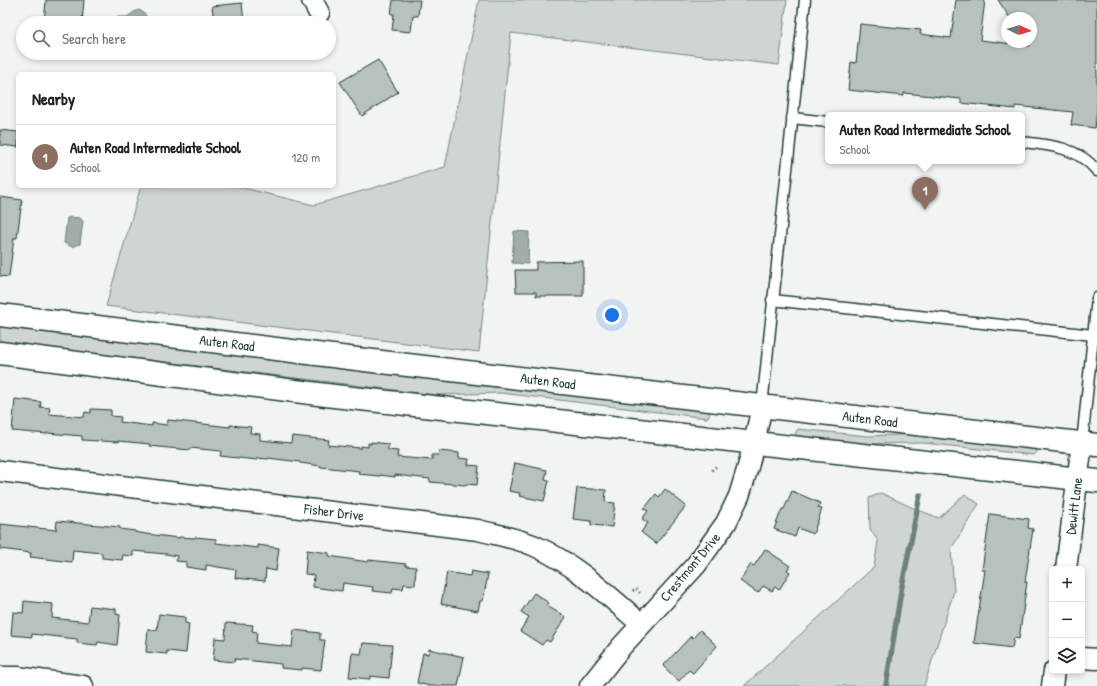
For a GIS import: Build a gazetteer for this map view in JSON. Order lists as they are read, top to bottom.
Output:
{
  "streets": {
    "street": [
      "Auten Road",
      "Dewitt Lane",
      "Fisher Drive",
      "Crestmont Drive"
    ]
  },
  "crossings": [
    ["Auten Road", "Dewitt Lane"],
    ["Auten Road", "Crestmont Drive"],
    ["Fisher Drive", "Crestmont Drive"]
  ],
  "north": "right",
  "page": {
    "search": "Search here",
    "heading": "Nearby",
    "popup": ["Auten Road Intermediate School", "School"],
    "list": [
      {
        "mark": "1",
        "name": "Auten Road Intermediate School",
        "note": "School",
        "value": "120 m"
      }
    ],
    "pins": "1",
    "map_buttons": ["+", "−"]
  }
}
